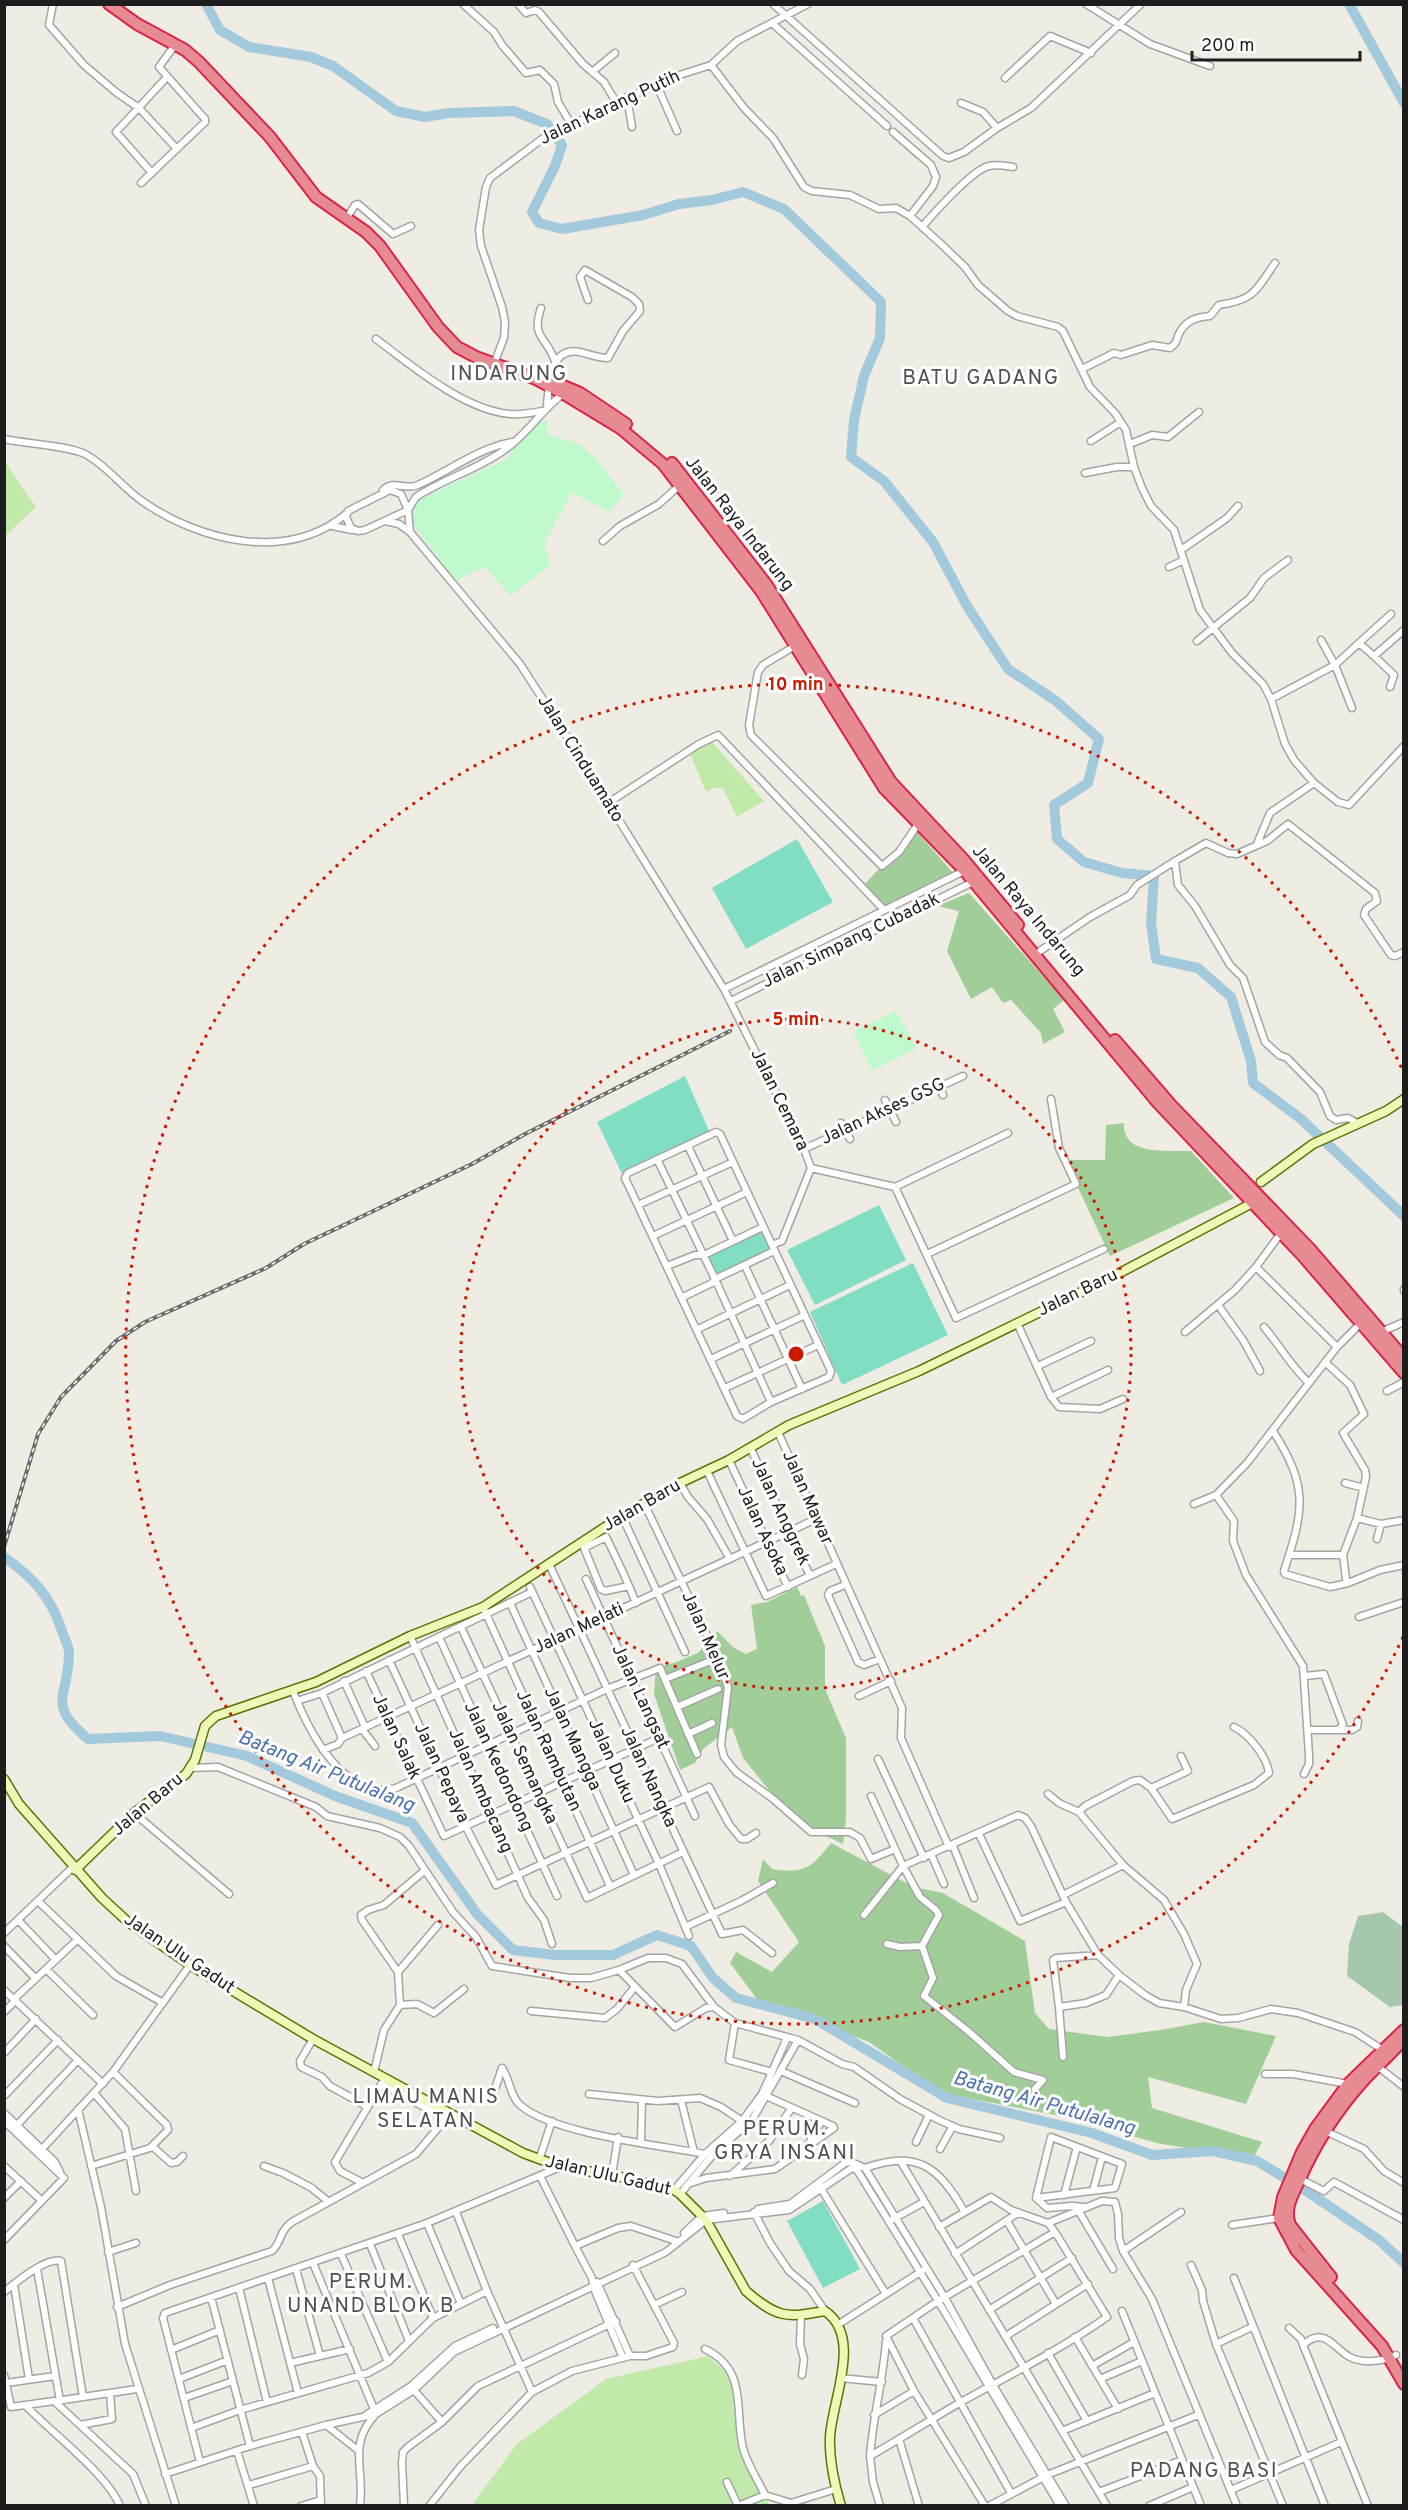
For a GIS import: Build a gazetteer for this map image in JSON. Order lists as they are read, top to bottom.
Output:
{
  "streets": {
    "highway": ["Jalan Raya Indarung"],
    "street": [
      "Jalan Karang Putih",
      "Jalan Cinduamato",
      "Jalan Simpang Cubadak",
      "Jalan Cemara",
      "Jalan Akses GSG",
      "Jalan Baru",
      "Jalan Mawar",
      "Jalan Anggrek",
      "Jalan Asoka",
      "Jalan Melati",
      "Jalan Melur",
      "Jalan Langsat",
      "Jalan Salak",
      "Jalan Mangga",
      "Jalan Rambutan",
      "Jalan Duku",
      "Jalan Semangka",
      "Jalan Kedondong",
      "Jalan Pepaya",
      "Jalan Nangka",
      "Jalan Ambacang",
      "Jalan Ulu Gadut"
    ]
  },
  "crossings": [
    ["Jalan Karang Putih", "Jalan Raya Indarung"],
    ["Jalan Raya Indarung", "Jalan Simpang Cubadak"],
    ["Jalan Raya Indarung", "Jalan Baru"],
    ["Jalan Cinduamato", "Jalan Simpang Cubadak"],
    ["Jalan Cinduamato", "Jalan Cemara"],
    ["Jalan Simpang Cubadak", "Jalan Cemara"],
    ["Jalan Cemara", "Jalan Akses GSG"],
    ["Jalan Baru", "Jalan Mawar"],
    ["Jalan Baru", "Jalan Anggrek"],
    ["Jalan Baru", "Jalan Asoka"],
    ["Jalan Baru", "Jalan Melur"],
    ["Jalan Baru", "Jalan Rambutan"],
    ["Jalan Baru", "Jalan Nangka"],
    ["Jalan Baru", "Jalan Ambacang"],
    ["Jalan Baru", "Jalan Ulu Gadut"],
    ["Jalan Mawar", "Jalan Asoka"],
    ["Jalan Mawar", "Jalan Melati"],
    ["Jalan Anggrek", "Jalan Asoka"],
    ["Jalan Anggrek", "Jalan Melati"],
    ["Jalan Asoka", "Jalan Melati"],
    ["Jalan Melati", "Jalan Melur"],
    ["Jalan Melati", "Jalan Langsat"],
    ["Jalan Melati", "Jalan Salak"],
    ["Jalan Melati", "Jalan Mangga"],
    ["Jalan Melati", "Jalan Rambutan"],
    ["Jalan Melati", "Jalan Duku"],
    ["Jalan Melati", "Jalan Semangka"],
    ["Jalan Melati", "Jalan Kedondong"],
    ["Jalan Melati", "Jalan Pepaya"],
    ["Jalan Melati", "Jalan Nangka"],
    ["Jalan Melati", "Jalan Ambacang"],
    ["Jalan Salak", "Jalan Pepaya"],
    ["Jalan Mangga", "Jalan Duku"],
    ["Jalan Rambutan", "Jalan Semangka"],
    ["Jalan Pepaya", "Jalan Ambacang"]
  ],
  "districts": [
    "INDARUNG",
    "BATU GADANG",
    "LIMAU MANIS SELATAN",
    "PERUM. GRYA INSANI",
    "PERUM. UNAND BLOK B",
    "PADANG BASI"
  ],
  "water": ["Batang Air Putulalang"],
  "scale_bar": "200 m",
  "rings": ["10 min", "5 min"]
}
